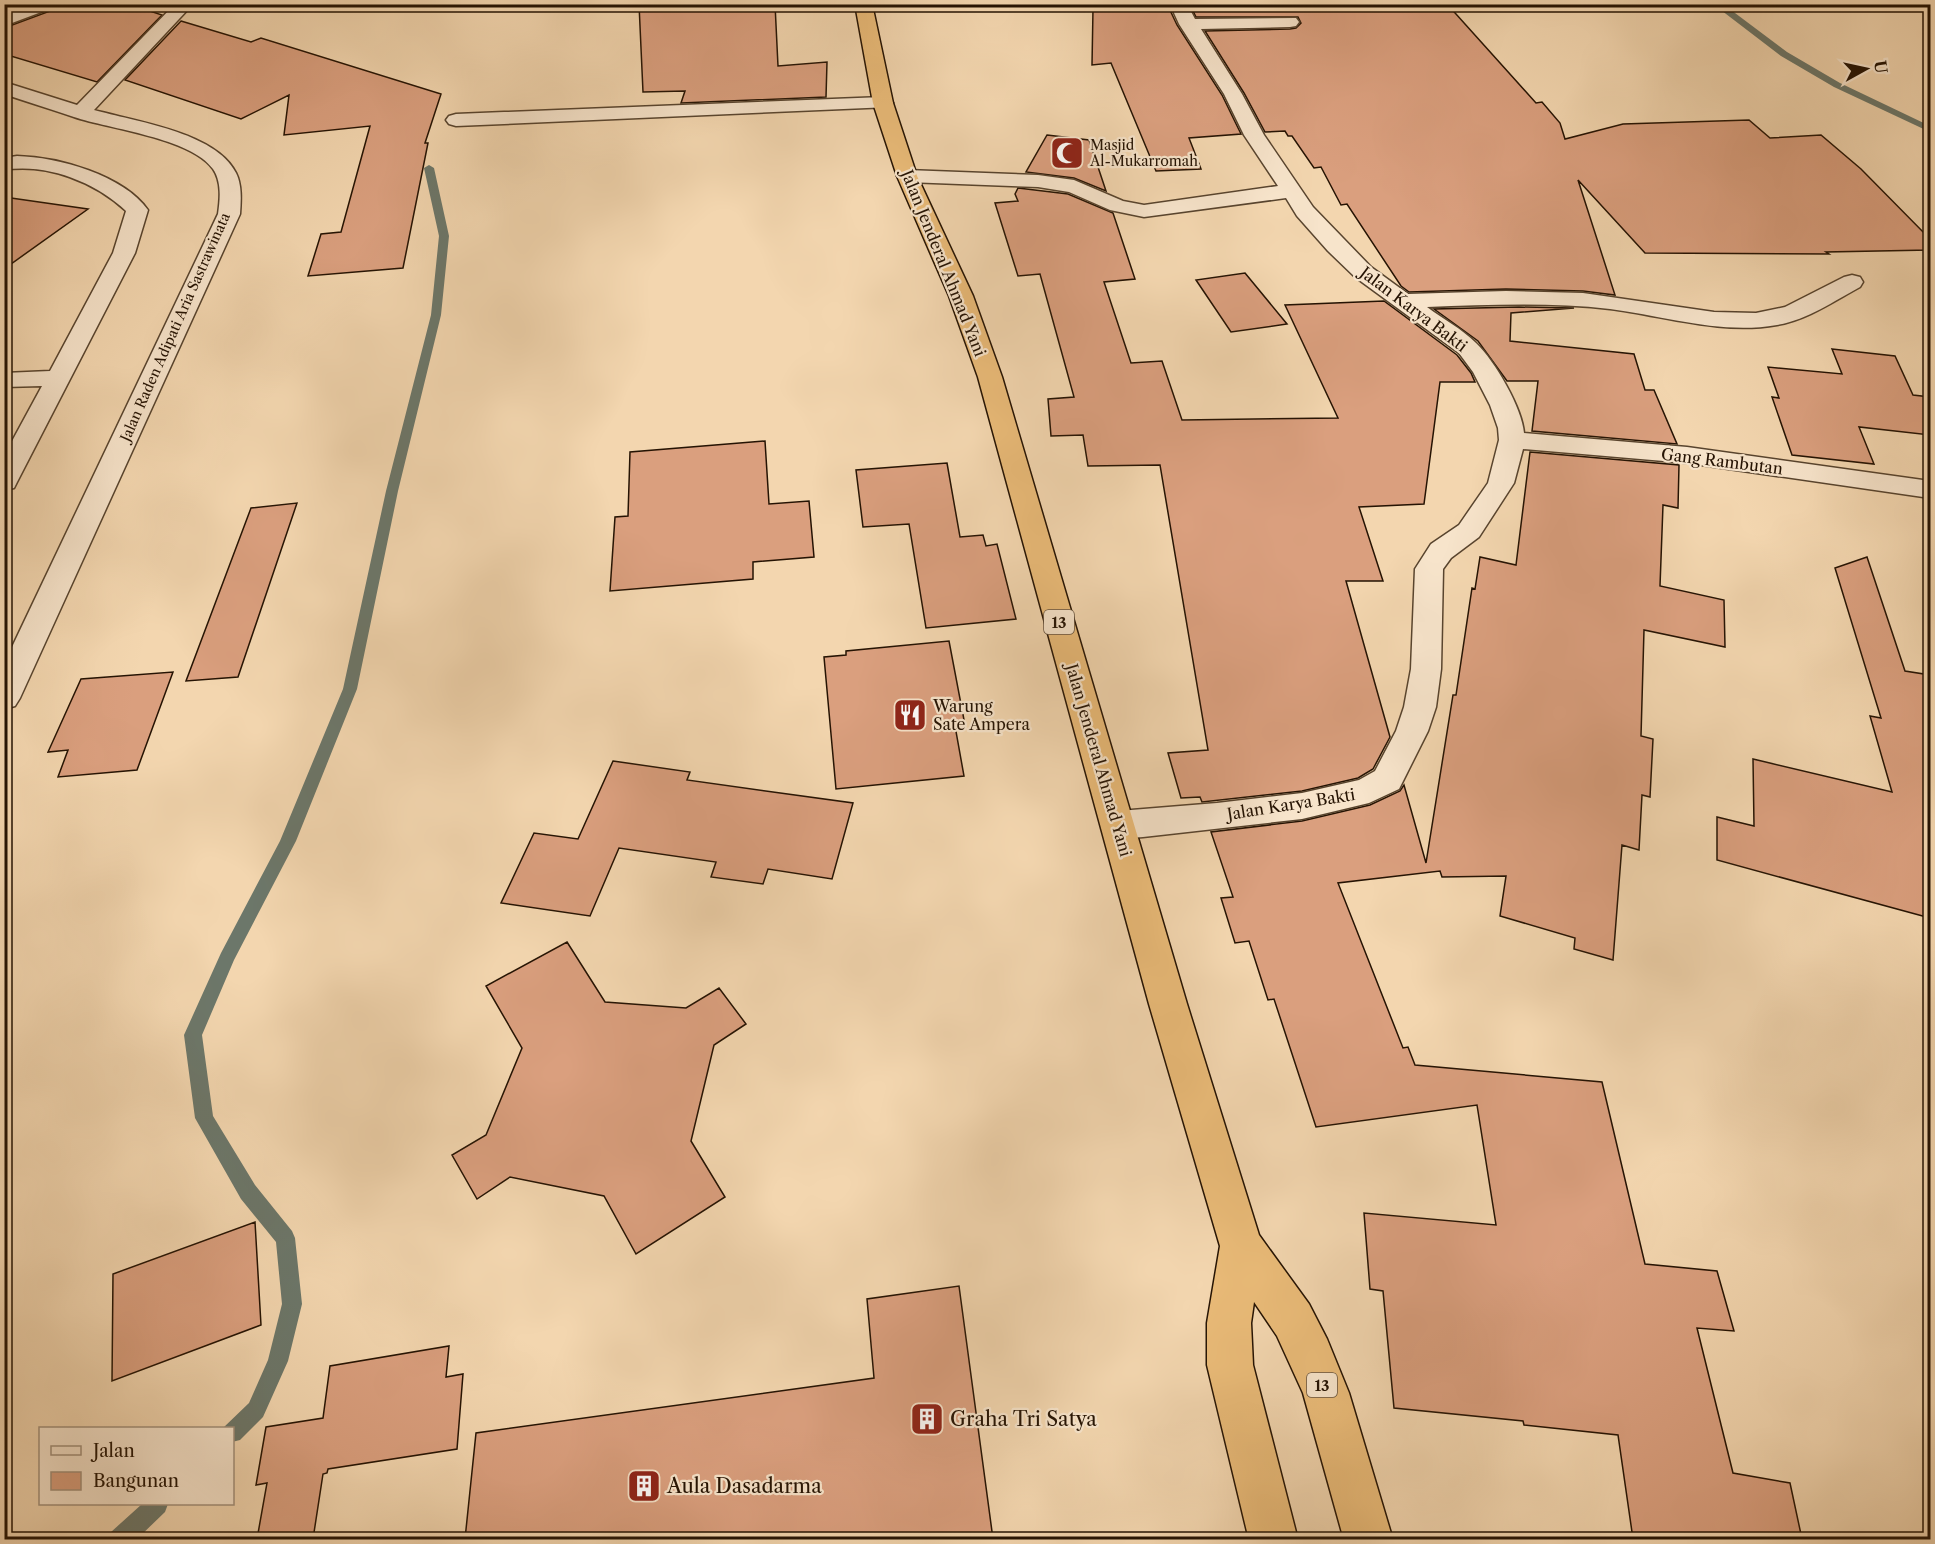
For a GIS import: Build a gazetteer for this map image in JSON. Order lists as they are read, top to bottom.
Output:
{
  "streets": {
    "highway": ["Jalan Jenderal Ahmad Yani", "13"],
    "street": ["Jalan Karya Bakti", "Jalan Raden Adipati Aria Sastrawinata", "Gang Rambutan"]
  },
  "crossings": [
    ["Jalan Jenderal Ahmad Yani", "Jalan Karya Bakti"],
    ["Jalan Karya Bakti", "Gang Rambutan"]
  ],
  "places": {
    "mosque": ["Masjid Al-Mukarromah"],
    "restaurant": ["Warung Sate Ampera"],
    "building": ["Graha Tri Satya", "Aula Dasadarma"]
  },
  "legend": ["Jalan", "Bangunan"],
  "north": "right"
}
